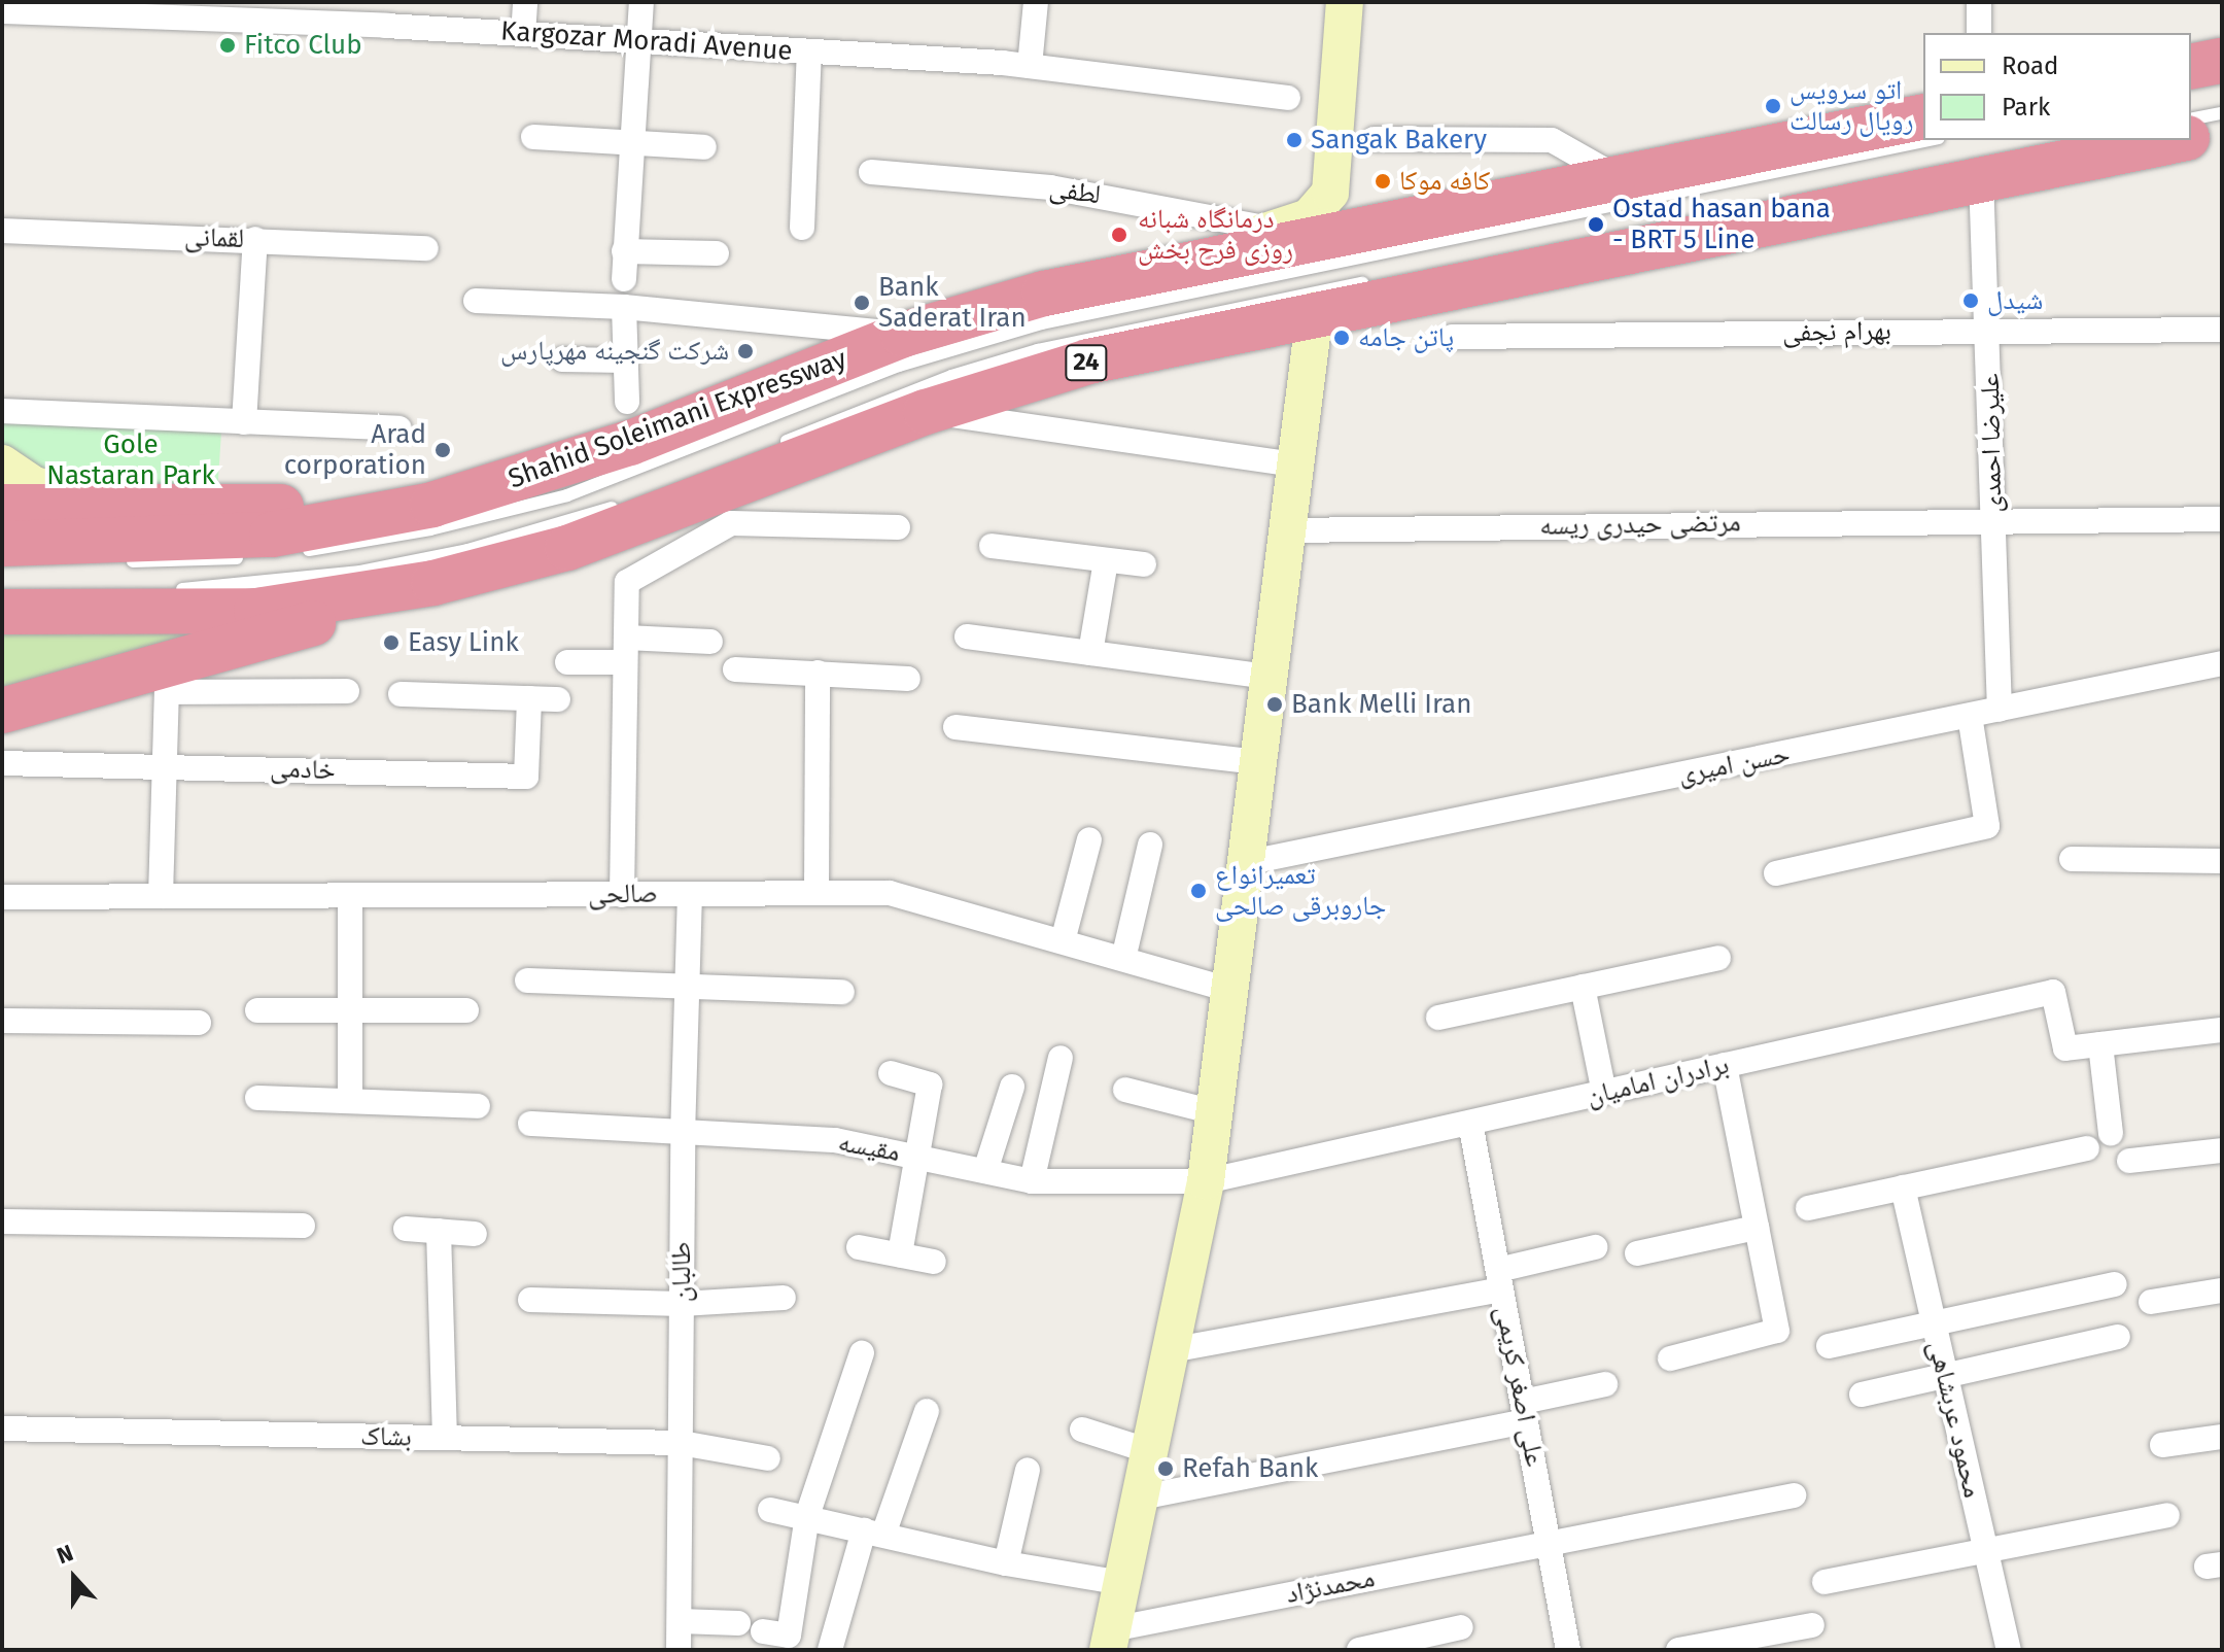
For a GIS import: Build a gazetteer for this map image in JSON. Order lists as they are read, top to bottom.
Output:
{
  "streets": {
    "highway": ["24", "Shahid Soleimani Expressway"],
    "street": [
      "Kargozar Moradi Avenue",
      "لطفی",
      "لقمانی",
      "بهرام نجفی",
      "علیرضا احمدی",
      "مرتضی حیدری ریسه",
      "حسن امیری",
      "خادمی",
      "صالحی",
      "برادران امامیان",
      "مقیسه",
      "طالبان",
      "علی اصغر کریمی",
      "محمود عربشاهی",
      "بشاک",
      "محمدنژاد"
    ]
  },
  "crossings": [
    ["بهرام نجفی", "علیرضا احمدی"],
    ["24", "علیرضا احمدی"],
    ["علیرضا احمدی", "مرتضی حیدری ریسه"],
    ["علیرضا احمدی", "حسن امیری"],
    ["صالحی", "طالبان"],
    ["برادران امامیان", "مقیسه"],
    ["برادران امامیان", "علی اصغر کریمی"],
    ["مقیسه", "طالبان"],
    ["طالبان", "بشاک"],
    ["علی اصغر کریمی", "محمدنژاد"]
  ],
  "parks": ["Gole Nastaran Park"],
  "places": [
    "Fitco Club",
    "اتو سرویس رویال رسالت",
    "Sangak Bakery",
    "کافه موکا",
    "Ostad hasan bana - BRT 5 Line",
    "درمانگاه شبانه روزی فرح بخش",
    "شیدل",
    "Bank Saderat Iran",
    "پاتن جامه",
    "شرکت گنجینه مهرپارس",
    "Arad corporation",
    "Easy Link",
    "Bank Melli Iran",
    "تعمیرانواع جاروبرقی صالحی",
    "Refah Bank"
  ],
  "legend": ["Road", "Park"],
  "north": "top"
}
